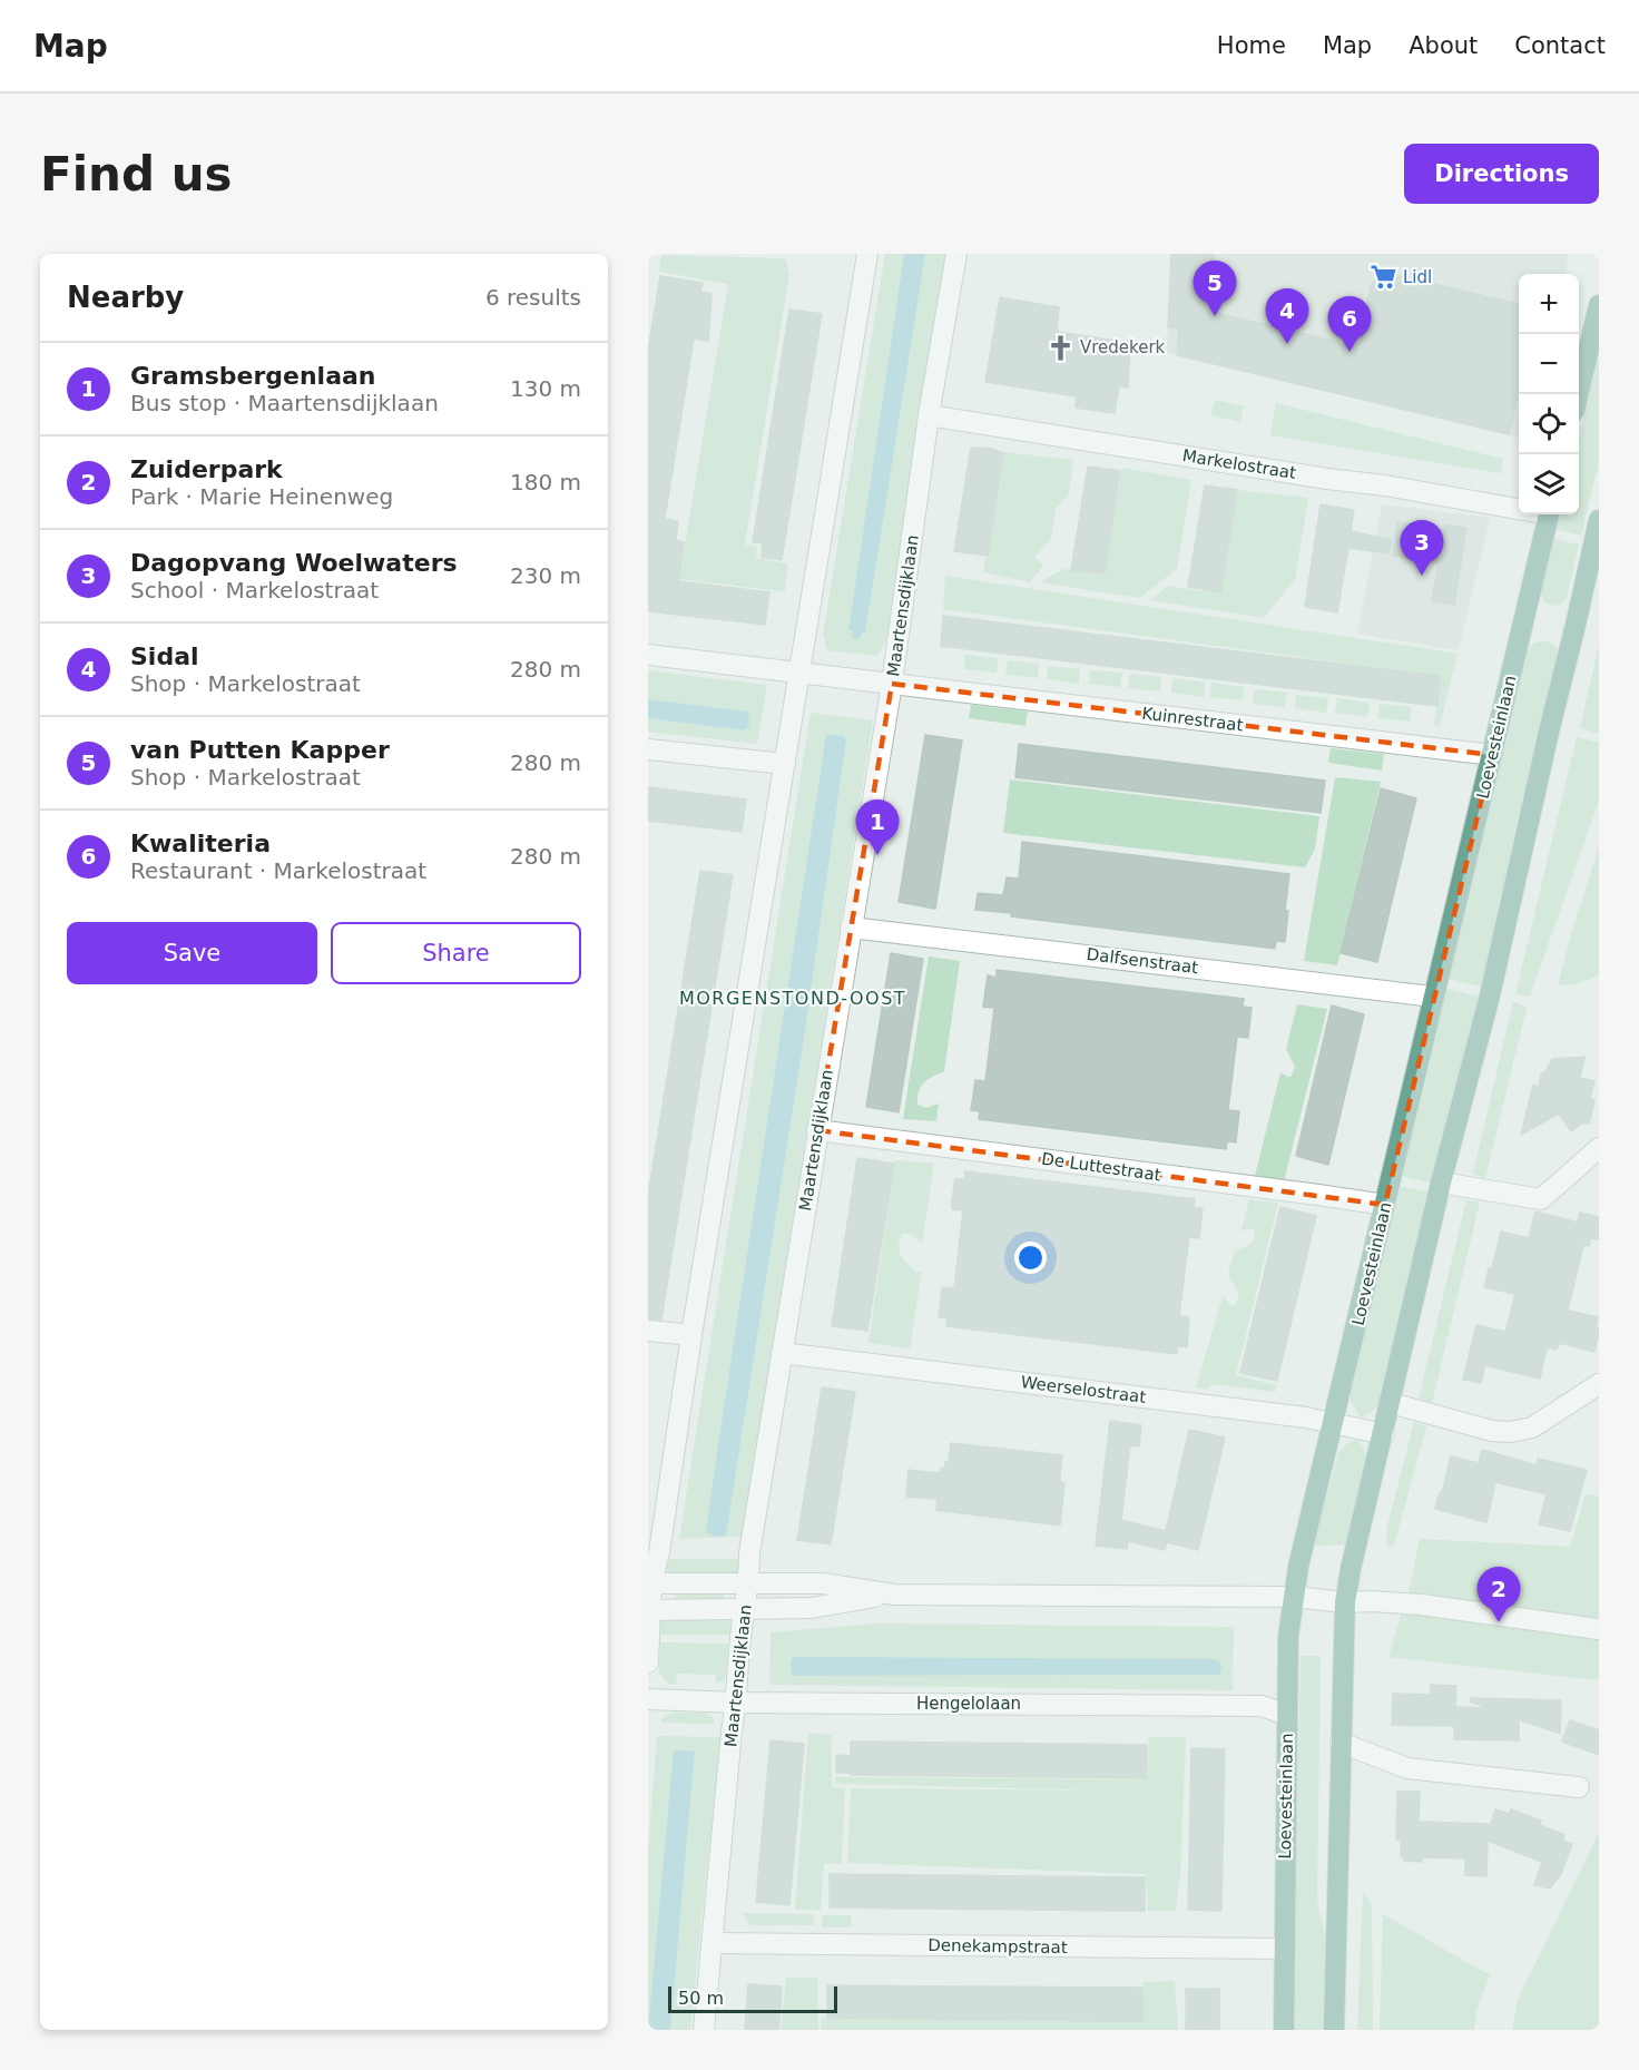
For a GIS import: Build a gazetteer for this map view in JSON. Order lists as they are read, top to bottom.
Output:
{
  "streets": {
    "main road": ["Loevesteinlaan"],
    "street": [
      "Markelostraat",
      "Maartensdijklaan",
      "Kuinrestraat",
      "Dalfsenstraat",
      "De Luttestraat",
      "Weerselostraat",
      "Hengelolaan",
      "Denekampstraat"
    ]
  },
  "crossings": [
    ["Markelostraat", "Maartensdijklaan"],
    ["Maartensdijklaan", "Kuinrestraat"],
    ["Maartensdijklaan", "Dalfsenstraat"],
    ["Maartensdijklaan", "De Luttestraat"],
    ["Maartensdijklaan", "Weerselostraat"],
    ["Maartensdijklaan", "Hengelolaan"],
    ["Maartensdijklaan", "Denekampstraat"],
    ["Kuinrestraat", "Loevesteinlaan"],
    ["Loevesteinlaan", "Dalfsenstraat"],
    ["Loevesteinlaan", "De Luttestraat"],
    ["Loevesteinlaan", "Weerselostraat"],
    ["Loevesteinlaan", "Hengelolaan"],
    ["Loevesteinlaan", "Denekampstraat"]
  ],
  "districts": ["MORGENSTOND-OOST"],
  "places": {
    "supermarket": ["Lidl"],
    "church": ["Vredekerk"]
  },
  "scale_bar": "50 m",
  "page": {
    "header": "Map",
    "nav": [
      "Home",
      "Map",
      "About",
      "Contact"
    ],
    "buttons": [
      "Directions",
      ["Save", "Share"]
    ],
    "title": "Find us",
    "heading": ["Nearby", "6 results"],
    "pins": [
      "5",
      "4",
      "6",
      "3",
      "1",
      "2"
    ],
    "map_buttons": ["+", "−"],
    "list": [
      {
        "mark": "1",
        "name": "Gramsbergenlaan",
        "note": "Bus stop · Maartensdijklaan",
        "value": "130 m"
      },
      {
        "mark": "2",
        "name": "Zuiderpark",
        "note": "Park · Marie Heinenweg",
        "value": "180 m"
      },
      {
        "mark": "3",
        "name": "Dagopvang Woelwaters",
        "note": "School · Markelostraat",
        "value": "230 m"
      },
      {
        "mark": "4",
        "name": "Sidal",
        "note": "Shop · Markelostraat",
        "value": "280 m"
      },
      {
        "mark": "5",
        "name": "van Putten Kapper",
        "note": "Shop · Markelostraat",
        "value": "280 m"
      },
      {
        "mark": "6",
        "name": "Kwaliteria",
        "note": "Restaurant · Markelostraat",
        "value": "280 m"
      }
    ],
    "scale": "50 m"
  }
}
